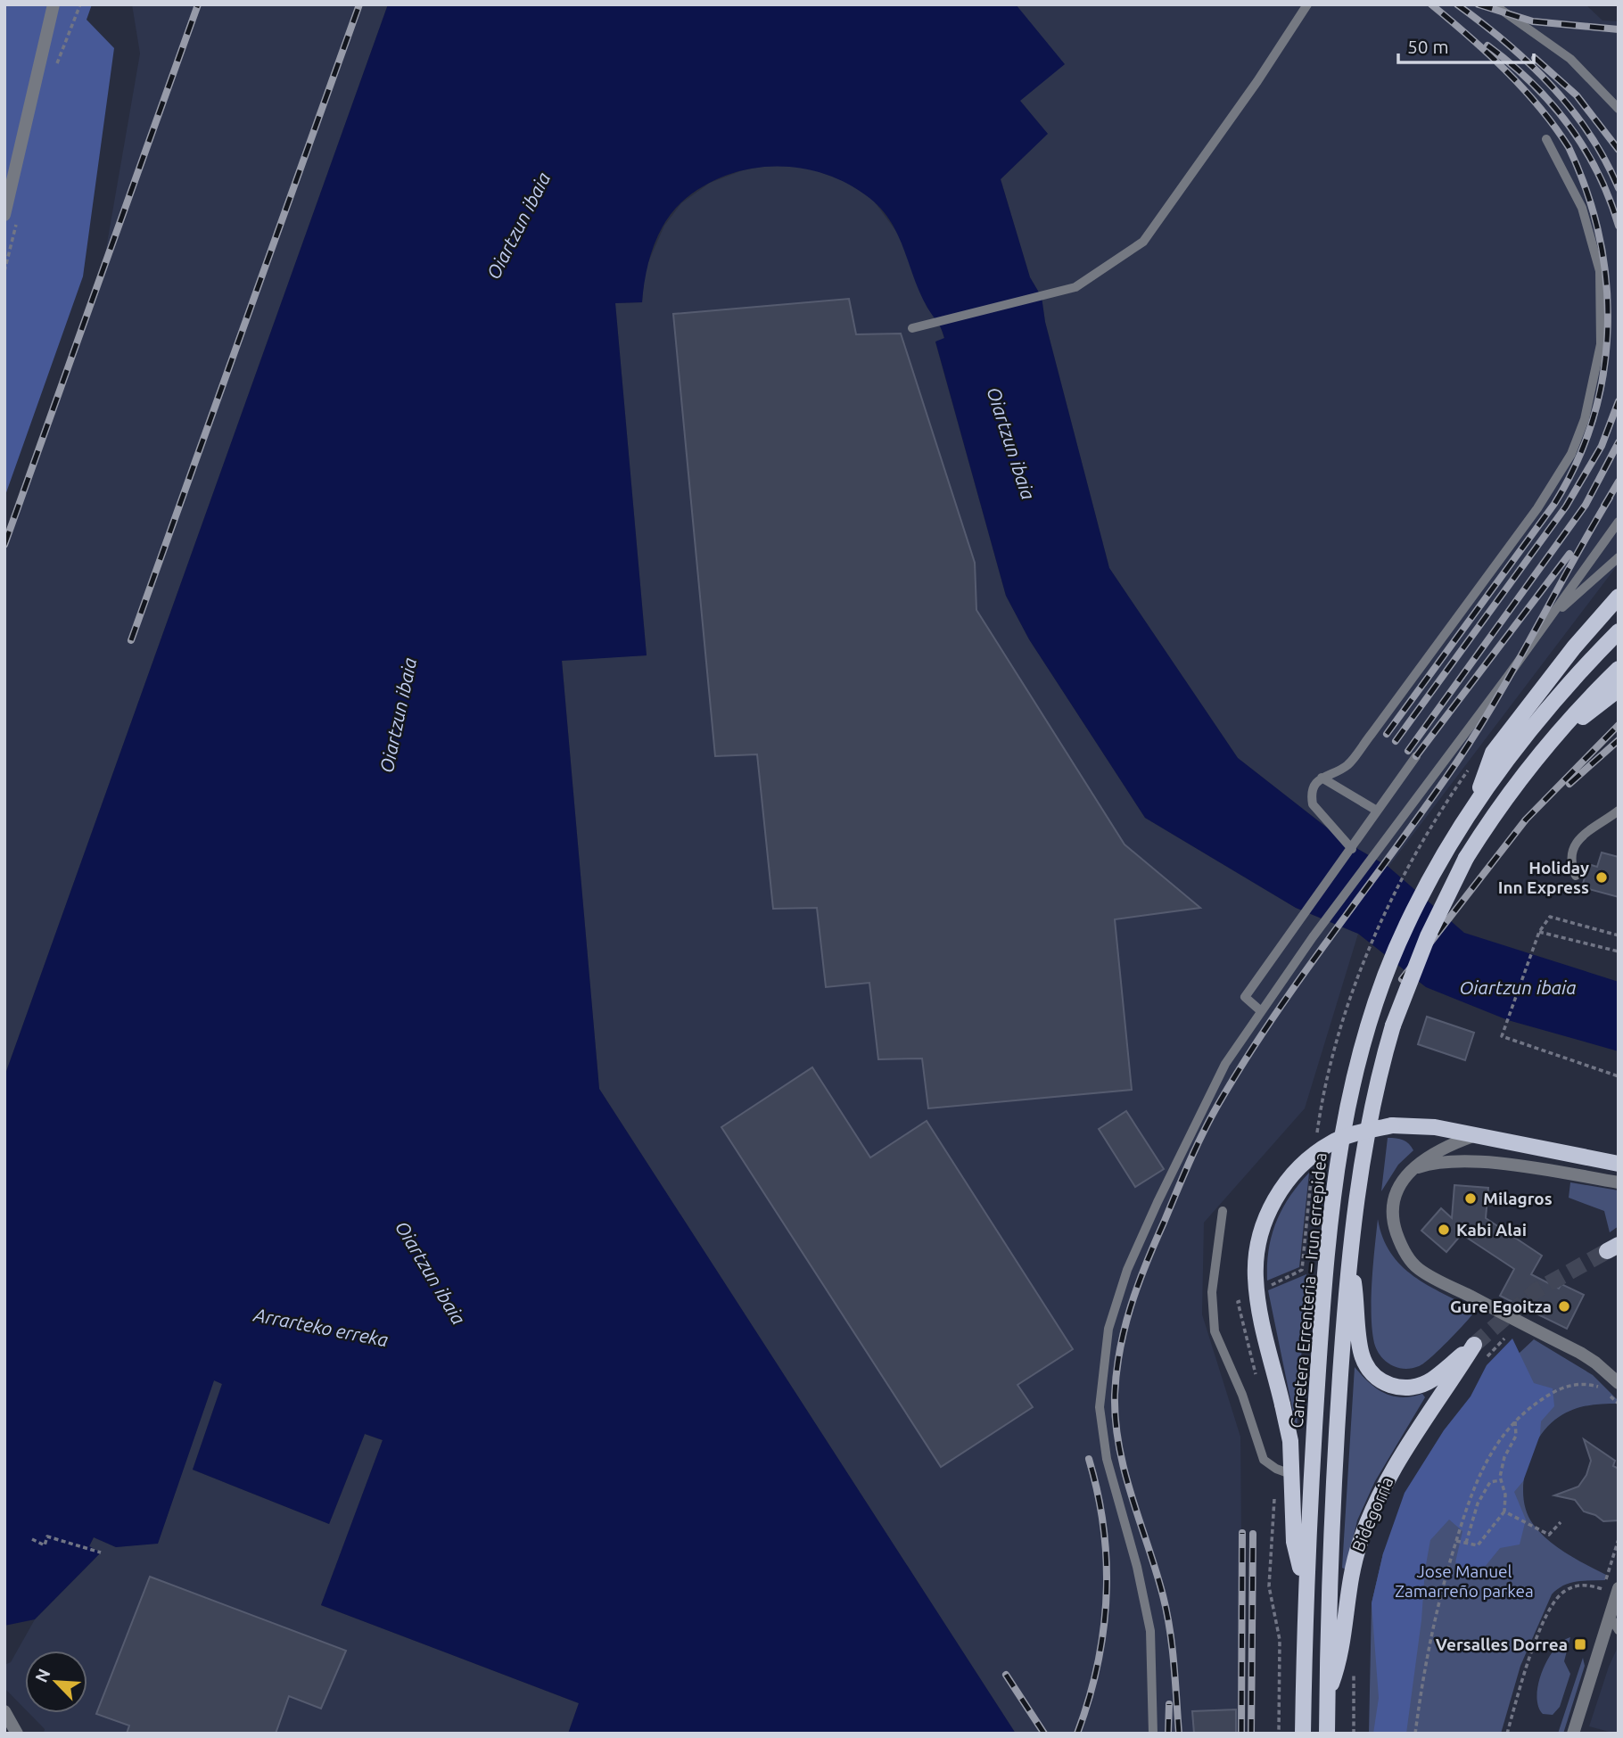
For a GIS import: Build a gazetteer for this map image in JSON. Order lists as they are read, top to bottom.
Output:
{
  "streets": {
    "main road": ["Carretera Errenteria – Irun errepidea"]
  },
  "water": ["Oiartzun ibaia", "Arrarteko erreka"],
  "parks": ["Jose Manuel Zamarreño parkea"],
  "places": {
    "other": [
      "Holiday Inn Express",
      "Milagros",
      "Kabi Alai",
      "Gure Egoitza"
    ],
    "transit": ["Versalles Dorrea"]
  },
  "scale_bar": "50 m",
  "north": "top left"
}
